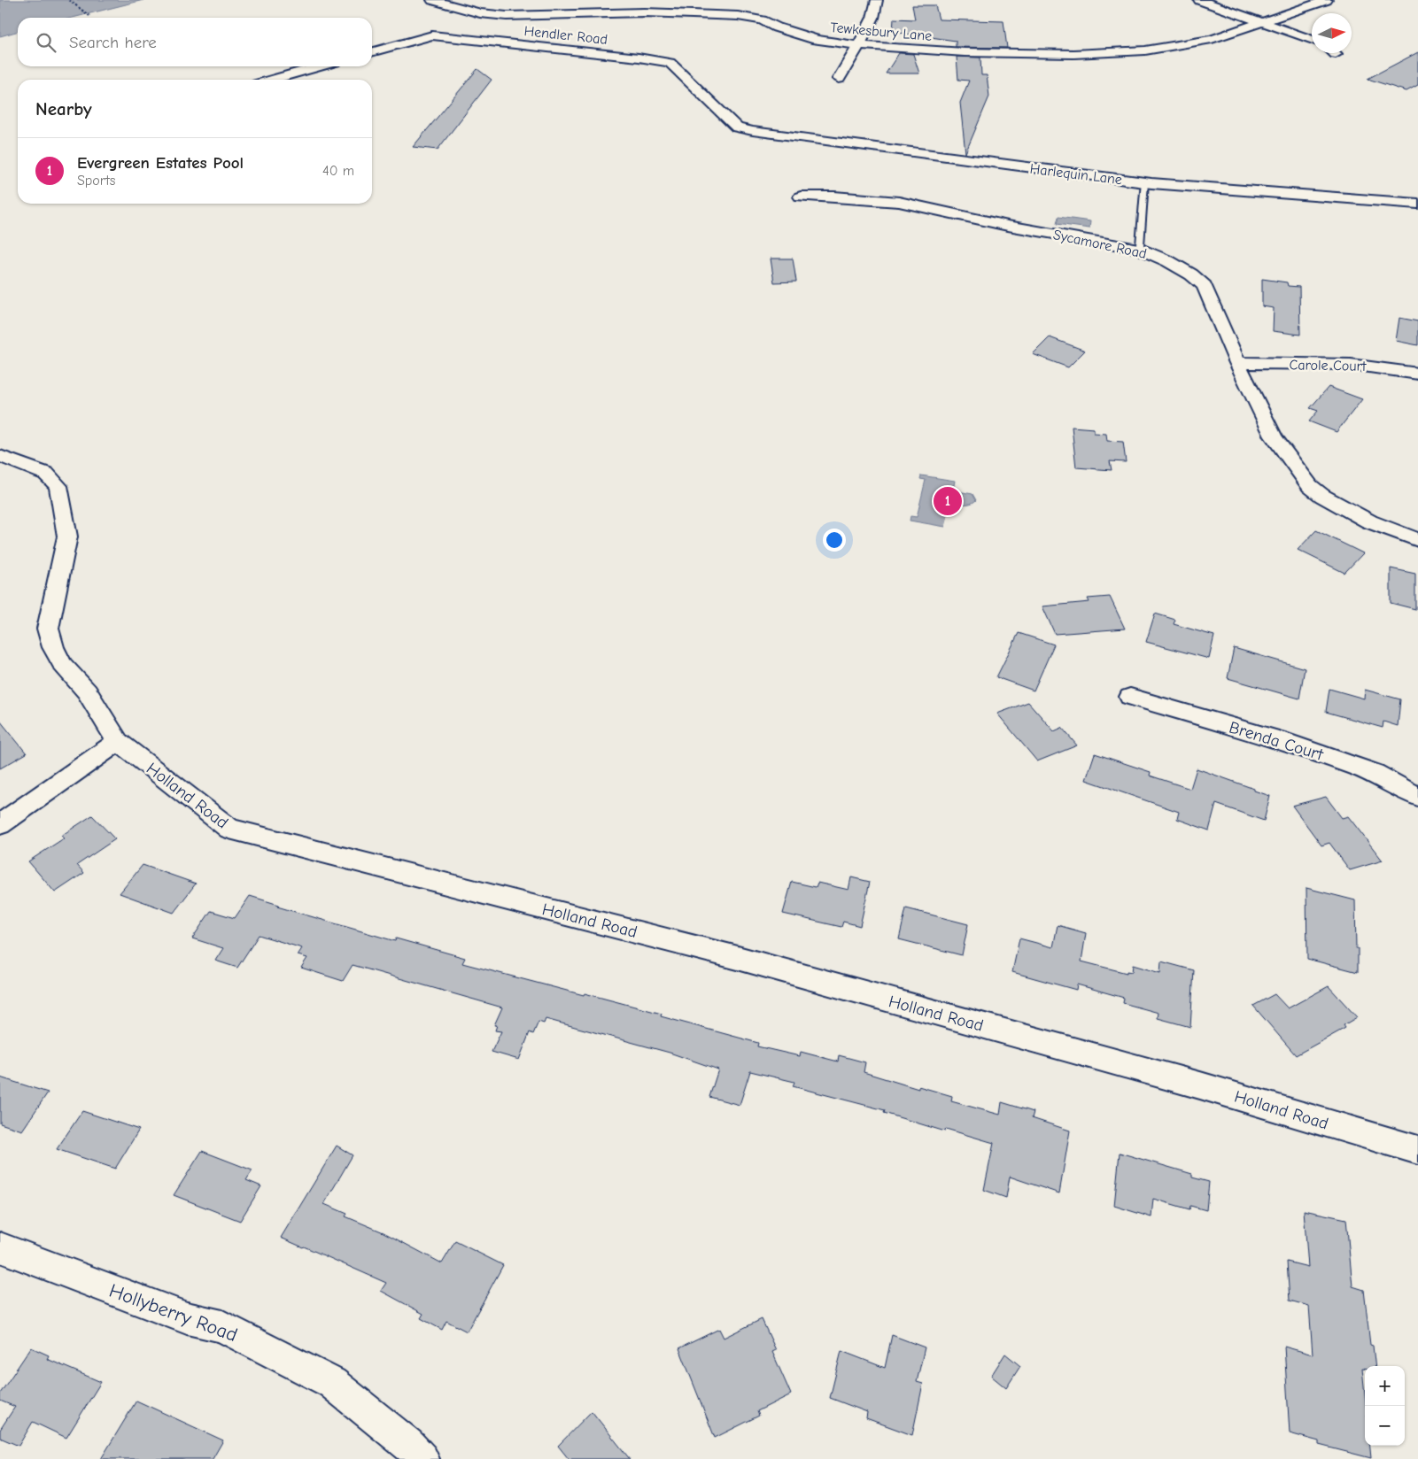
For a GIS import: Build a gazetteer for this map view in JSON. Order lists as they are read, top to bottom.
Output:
{
  "streets": {
    "street": [
      "Tewkesbury Lane",
      "Hendler Road",
      "Harlequin Lane",
      "Sycamore Road",
      "Carole Court",
      "Brenda Court",
      "Holland Road",
      "Hollyberry Road"
    ]
  },
  "crossings": [
    ["Hendler Road", "Harlequin Lane"],
    ["Sycamore Road", "Carole Court"]
  ],
  "north": "right",
  "page": {
    "search": "Search here",
    "heading": "Nearby",
    "list": [
      {
        "mark": "1",
        "name": "Evergreen Estates Pool",
        "note": "Sports",
        "value": "40 m"
      }
    ],
    "pins": "1",
    "map_buttons": ["+", "−"]
  }
}
